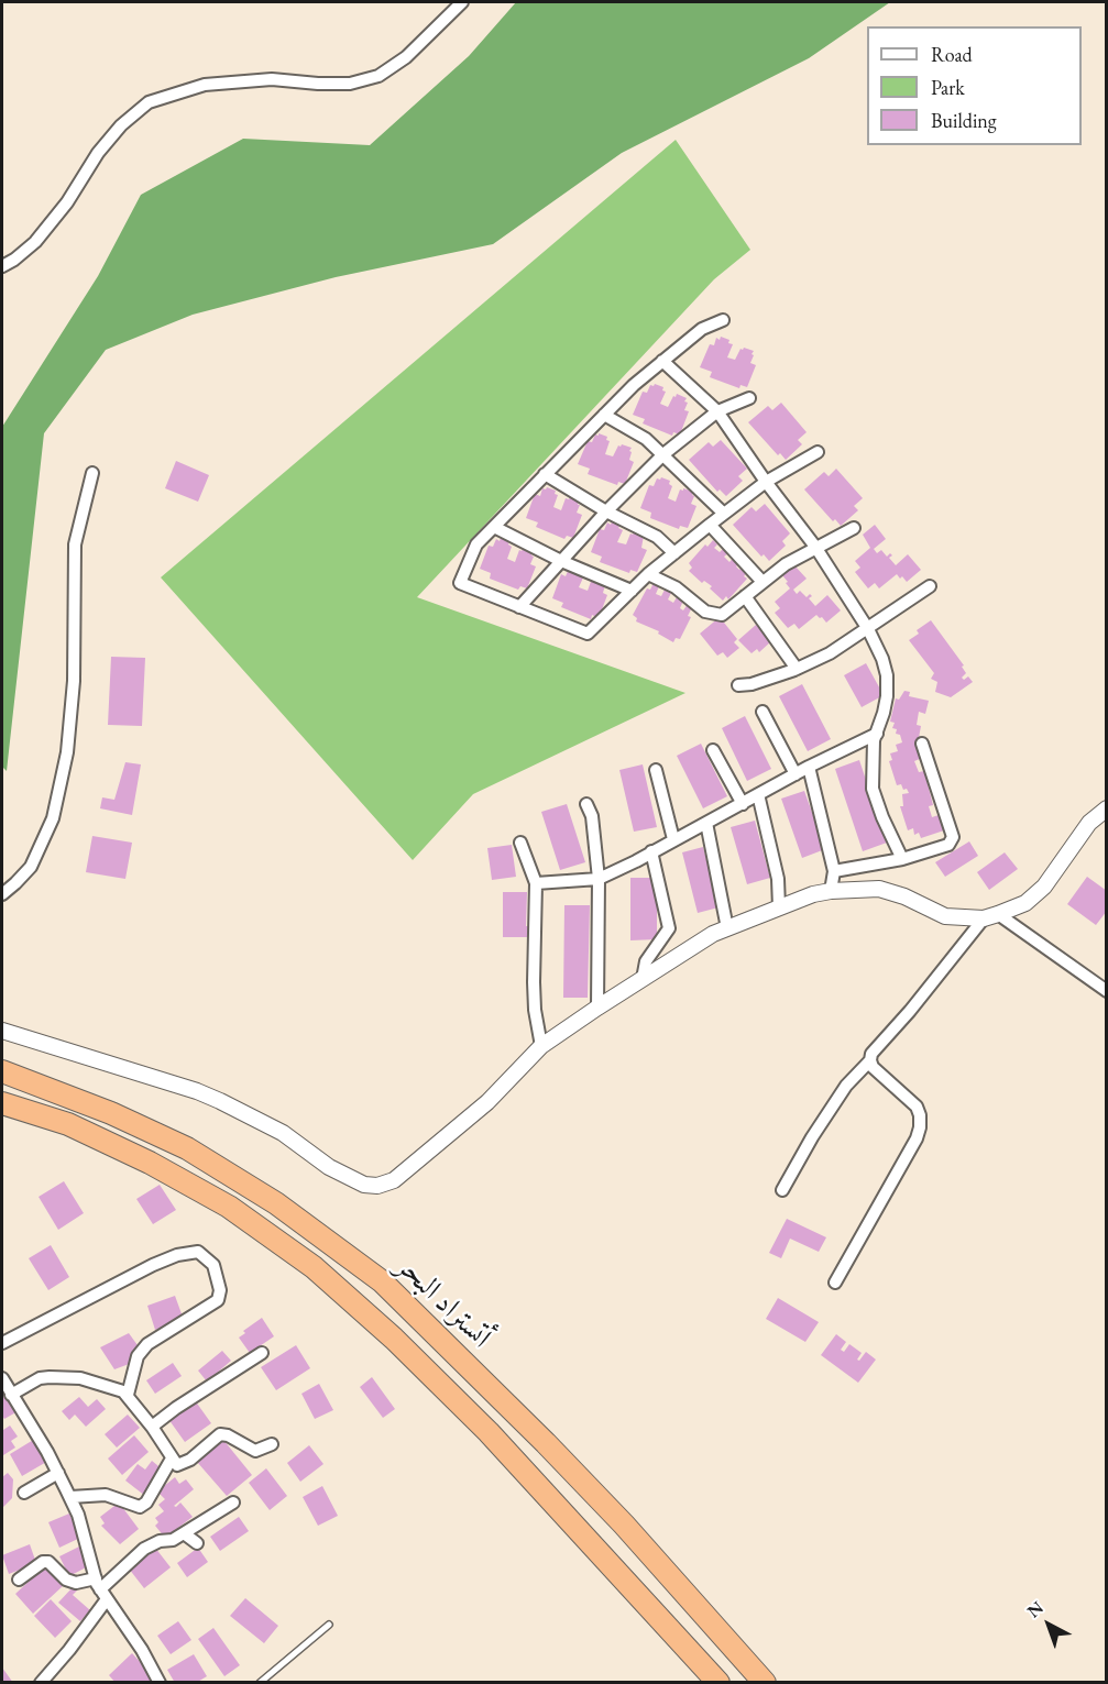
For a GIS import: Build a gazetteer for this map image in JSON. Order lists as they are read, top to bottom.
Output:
{
  "streets": {
    "highway": ["أتستراد البحر"]
  },
  "legend": ["Road", "Park", "Building"],
  "north": "top left"
}
